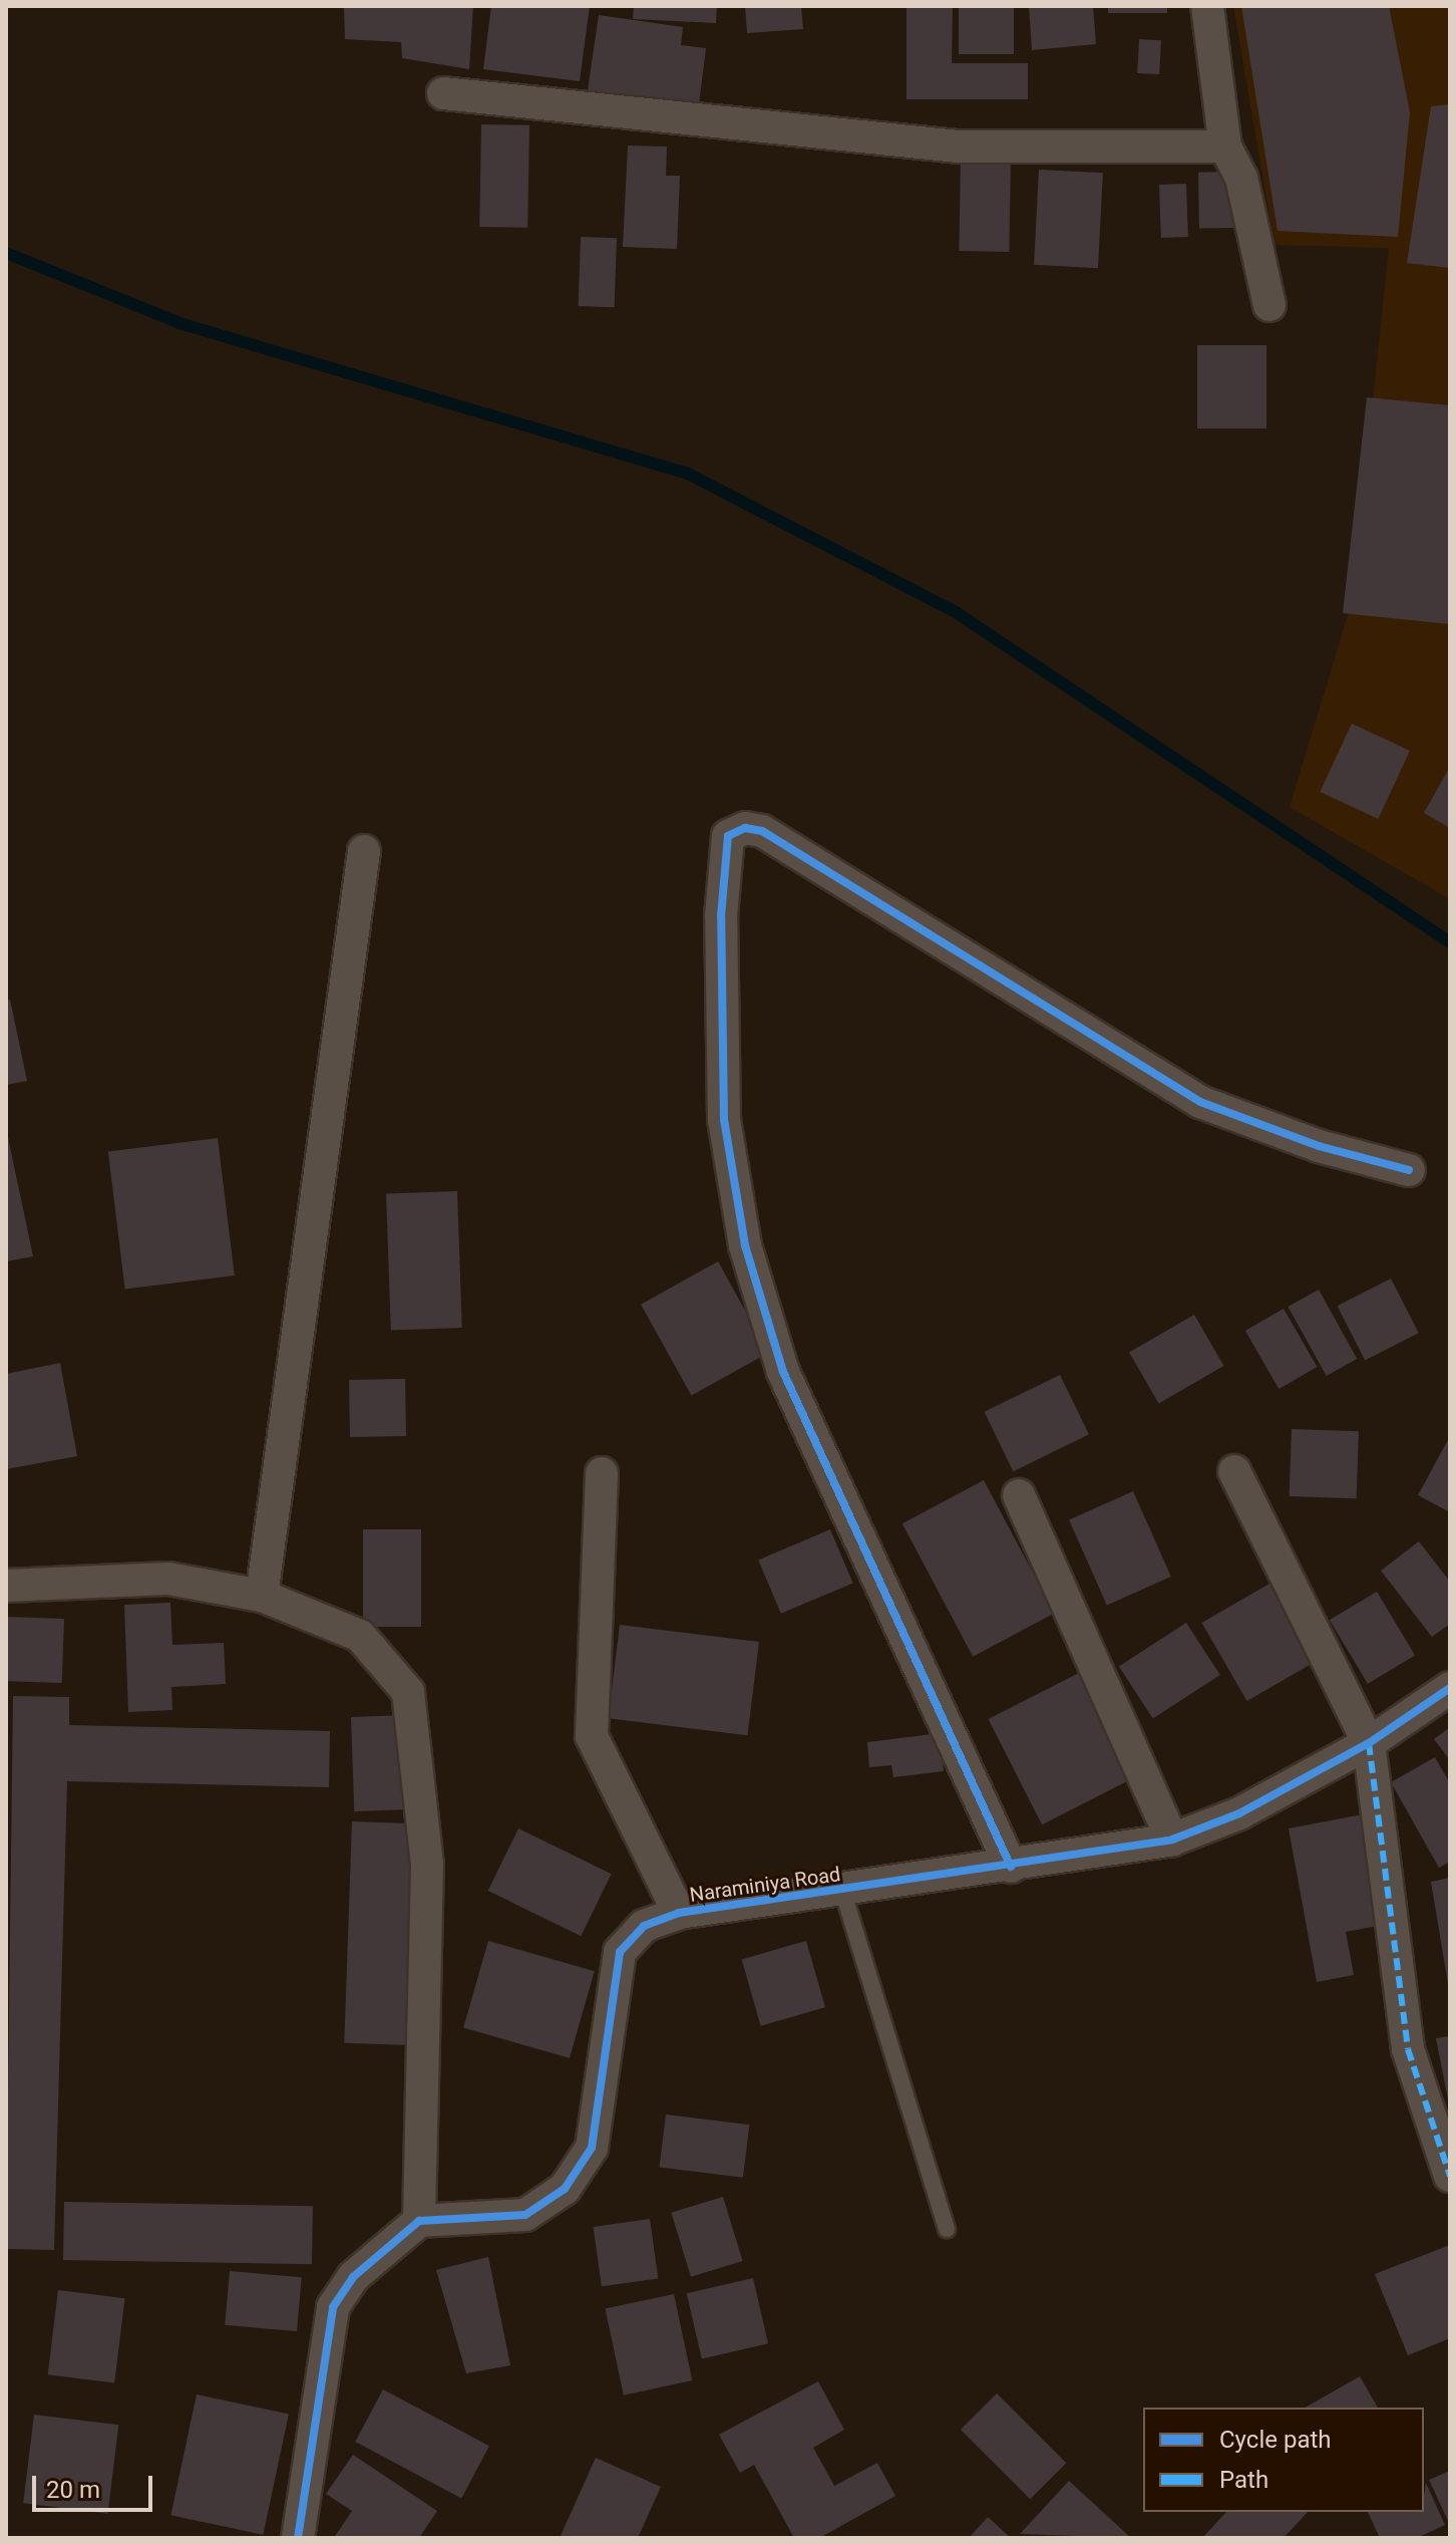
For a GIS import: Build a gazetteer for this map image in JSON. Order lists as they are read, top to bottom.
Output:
{
  "streets": {
    "street": ["Naraminiya Road"]
  },
  "legend": ["Cycle path", "Path"],
  "scale_bar": "20 m"
}
